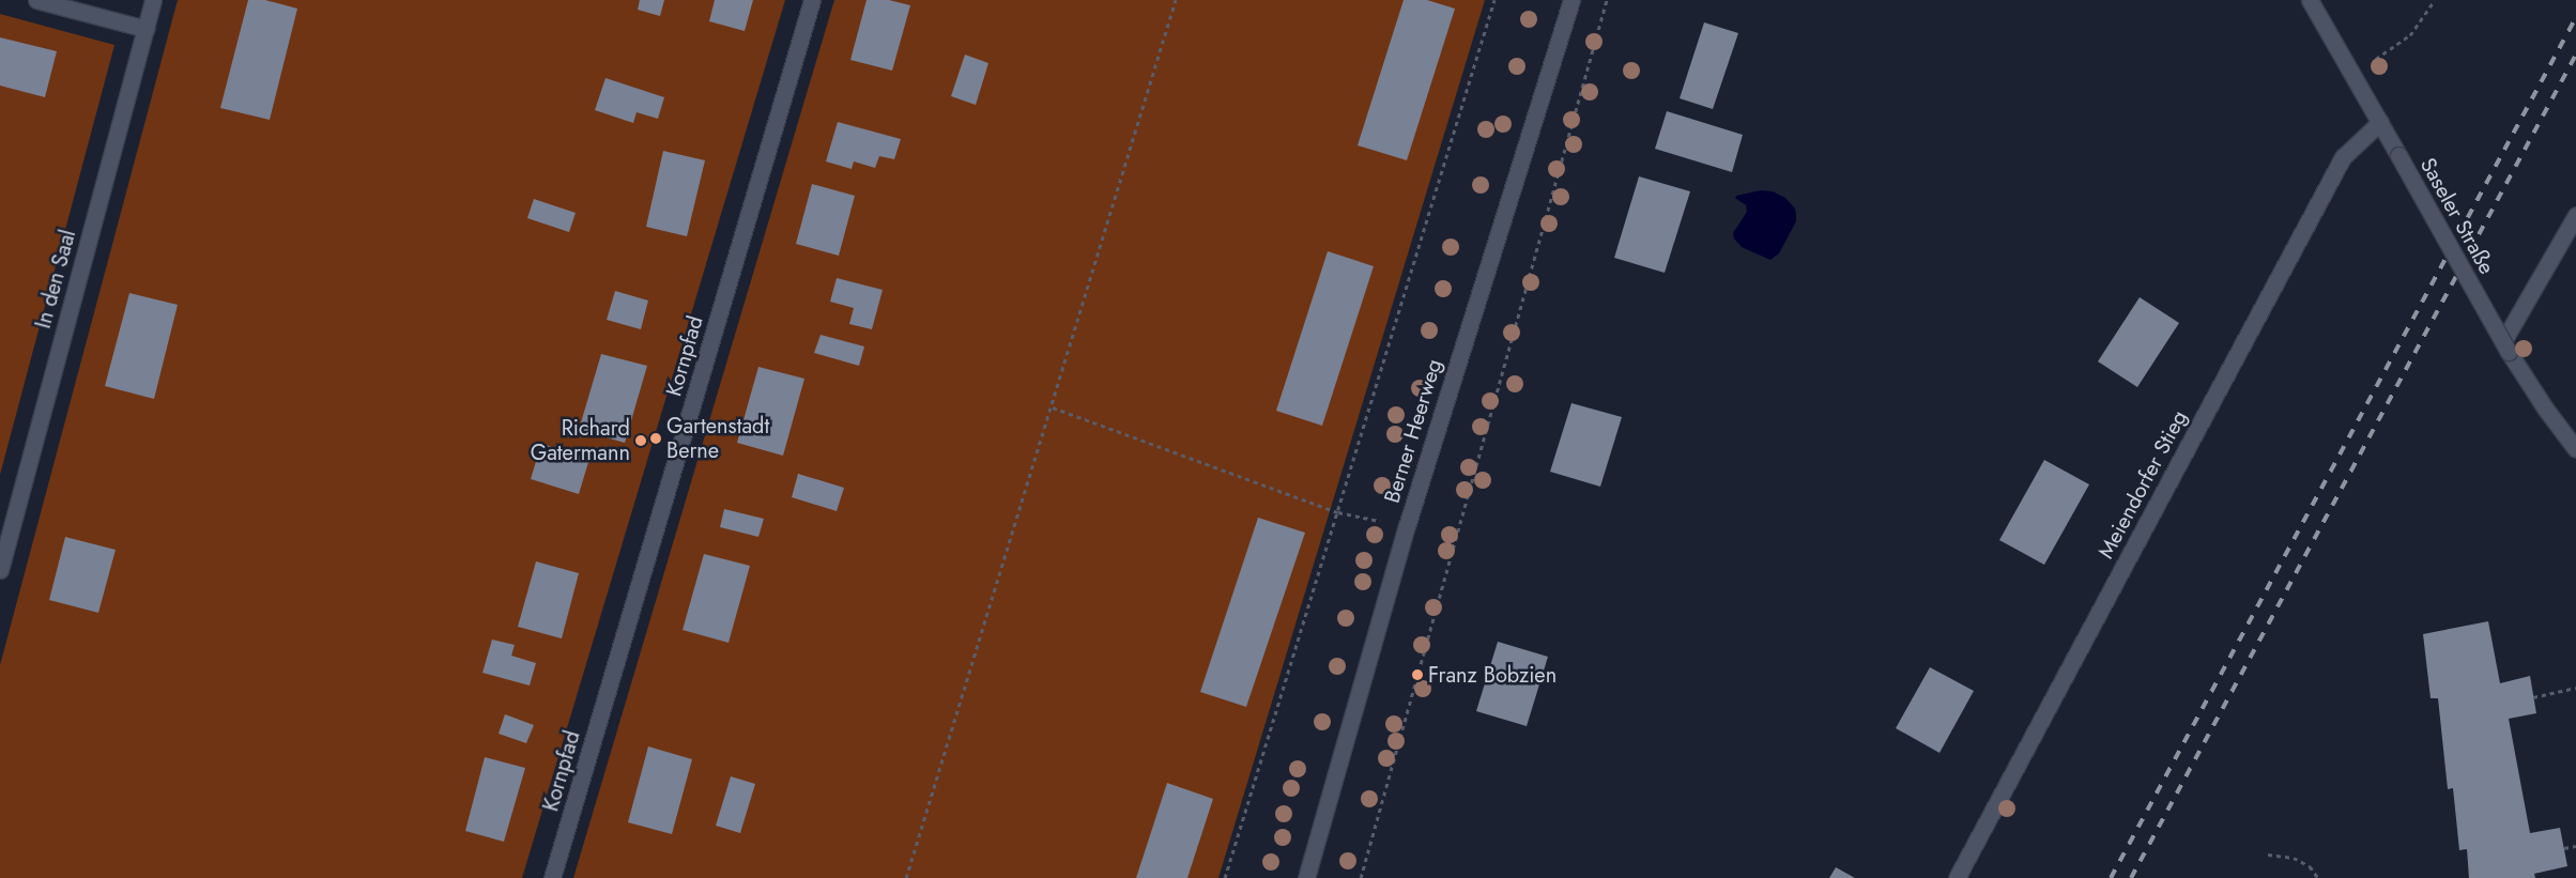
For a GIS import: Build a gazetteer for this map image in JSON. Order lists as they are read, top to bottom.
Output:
{
  "streets": {
    "street": [
      "Saseler Straße",
      "In den Saal",
      "Kornpfad",
      "Berner Heerweg",
      "Meiendorfer Stieg"
    ]
  },
  "crossings": [
    ["Saseler Straße", "Meiendorfer Stieg"]
  ],
  "places": ["Gartenstadt Berne", "Richard Gatermann", "Franz Bobzien"]
}
